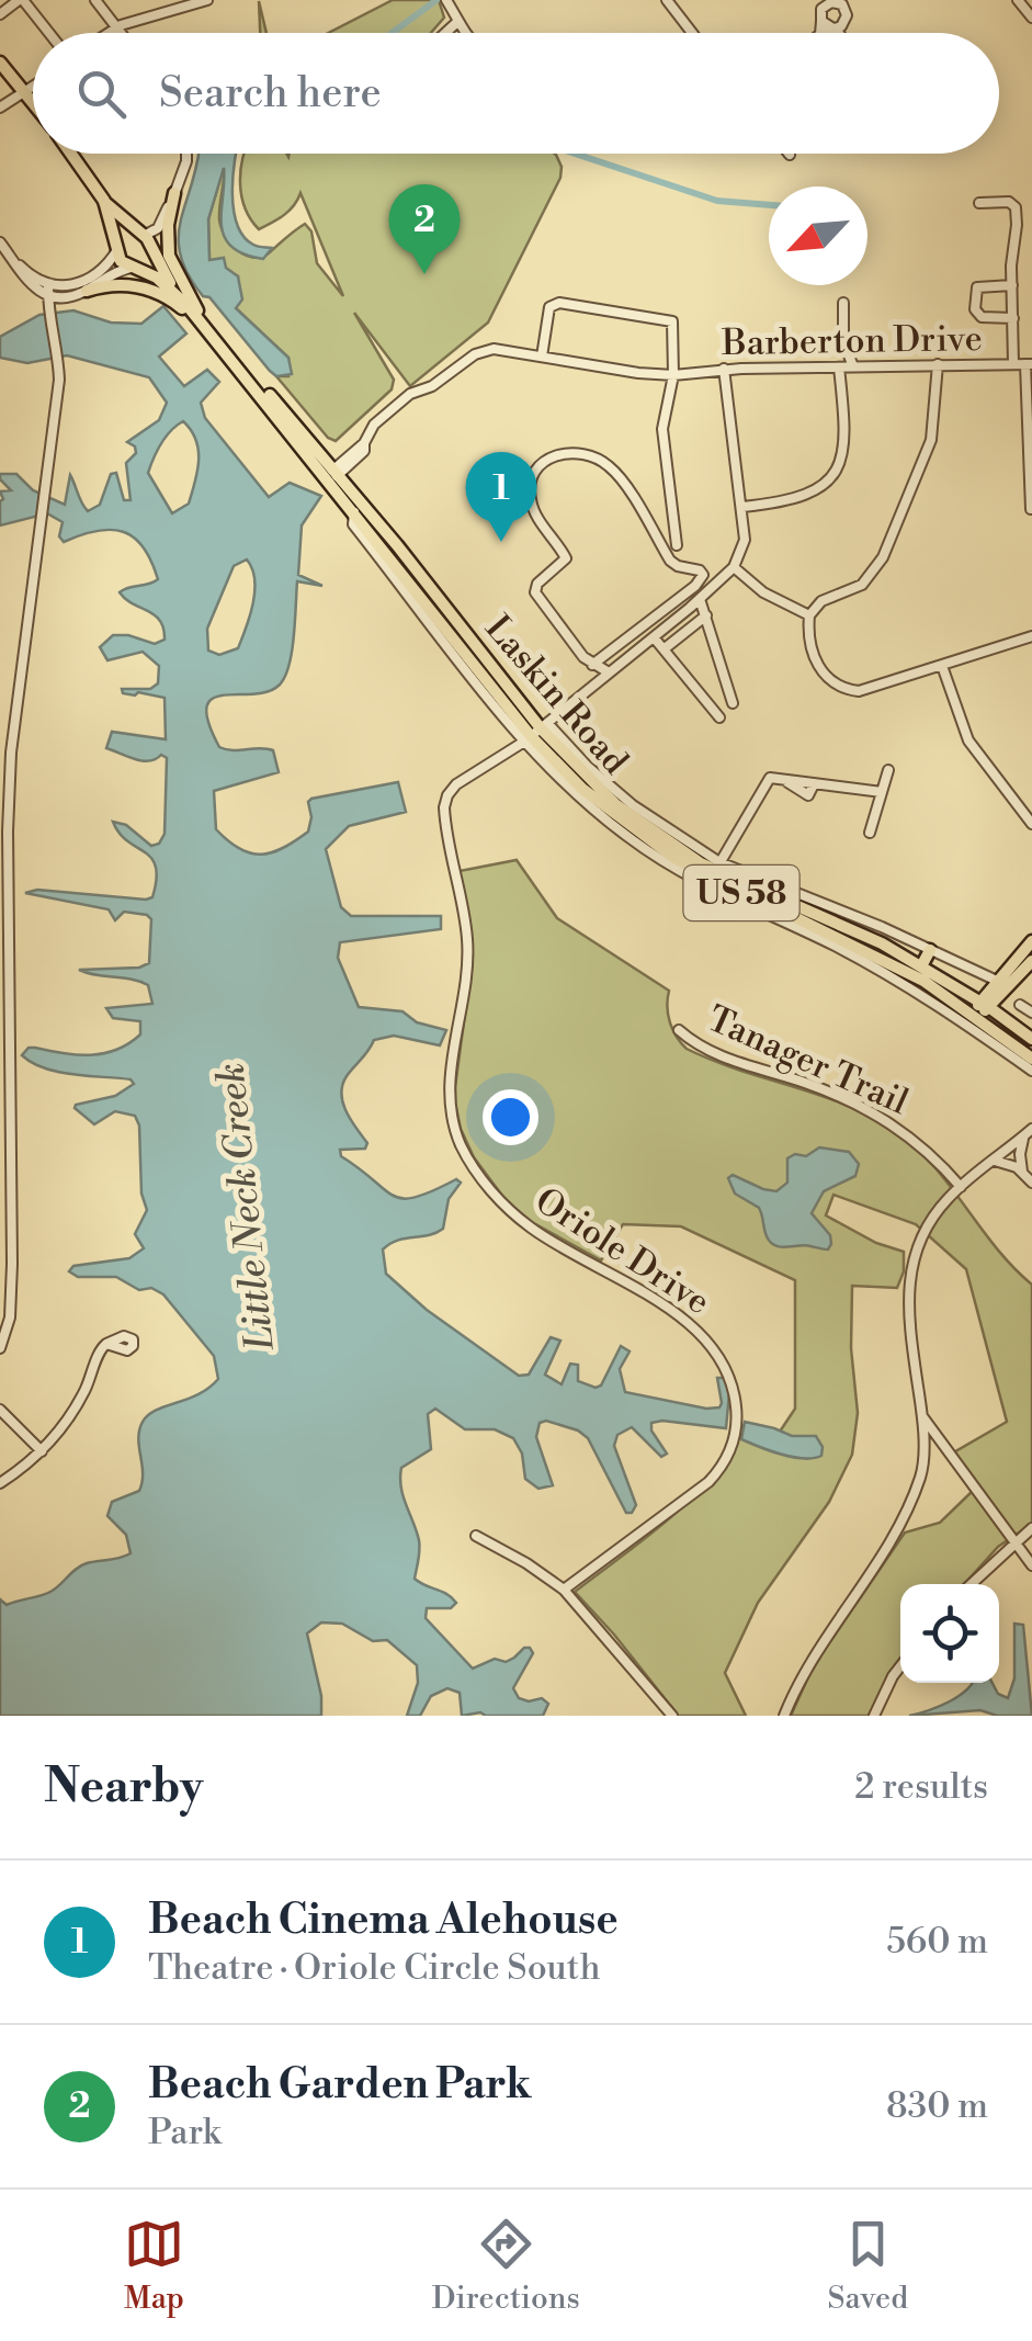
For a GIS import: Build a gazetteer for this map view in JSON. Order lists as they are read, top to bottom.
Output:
{
  "streets": {
    "main road": ["Laskin Road", "US 58"],
    "street": ["Barberton Drive", "Tanager Trail", "Oriole Drive"]
  },
  "crossings": [
    ["Barberton Drive", "Laskin Road"],
    ["Laskin Road", "US 58"],
    ["Laskin Road", "Oriole Drive"]
  ],
  "water": ["Little Neck Creek"],
  "north": "bottom left",
  "page": {
    "search": "Search here",
    "pins": ["2", "1"],
    "heading": ["Nearby", "2 results"],
    "list": [
      {
        "mark": "1",
        "name": "Beach Cinema Alehouse",
        "note": "Theatre · Oriole Circle South",
        "value": "560 m"
      },
      {
        "mark": "2",
        "name": "Beach Garden Park",
        "note": "Park",
        "value": "830 m"
      }
    ],
    "nav": ["Map", "Directions", "Saved"]
  }
}
